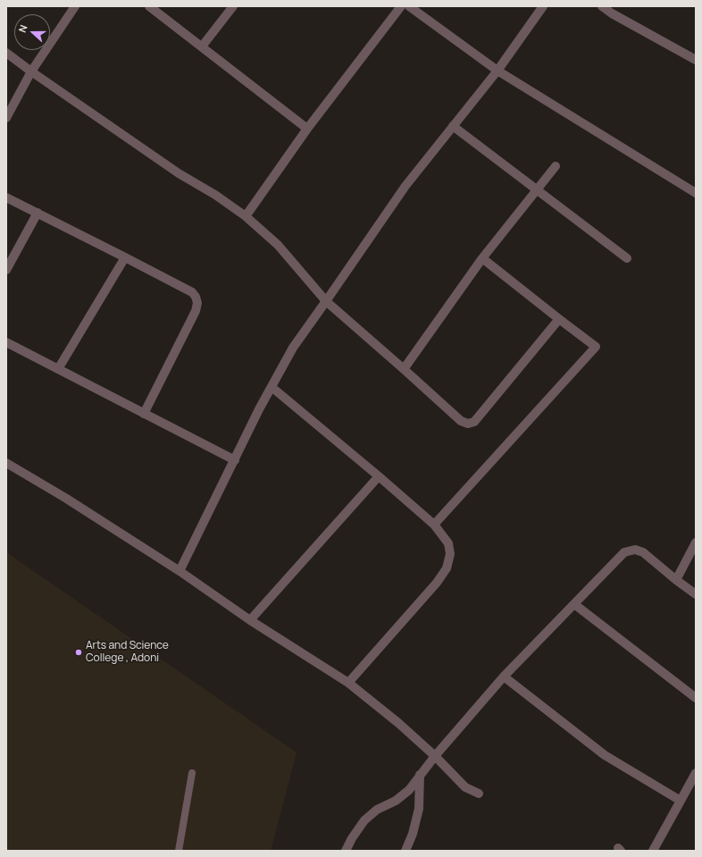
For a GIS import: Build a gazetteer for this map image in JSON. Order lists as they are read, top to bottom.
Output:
{
  "places": ["Arts and Science College , Adoni"],
  "north": "left"
}
